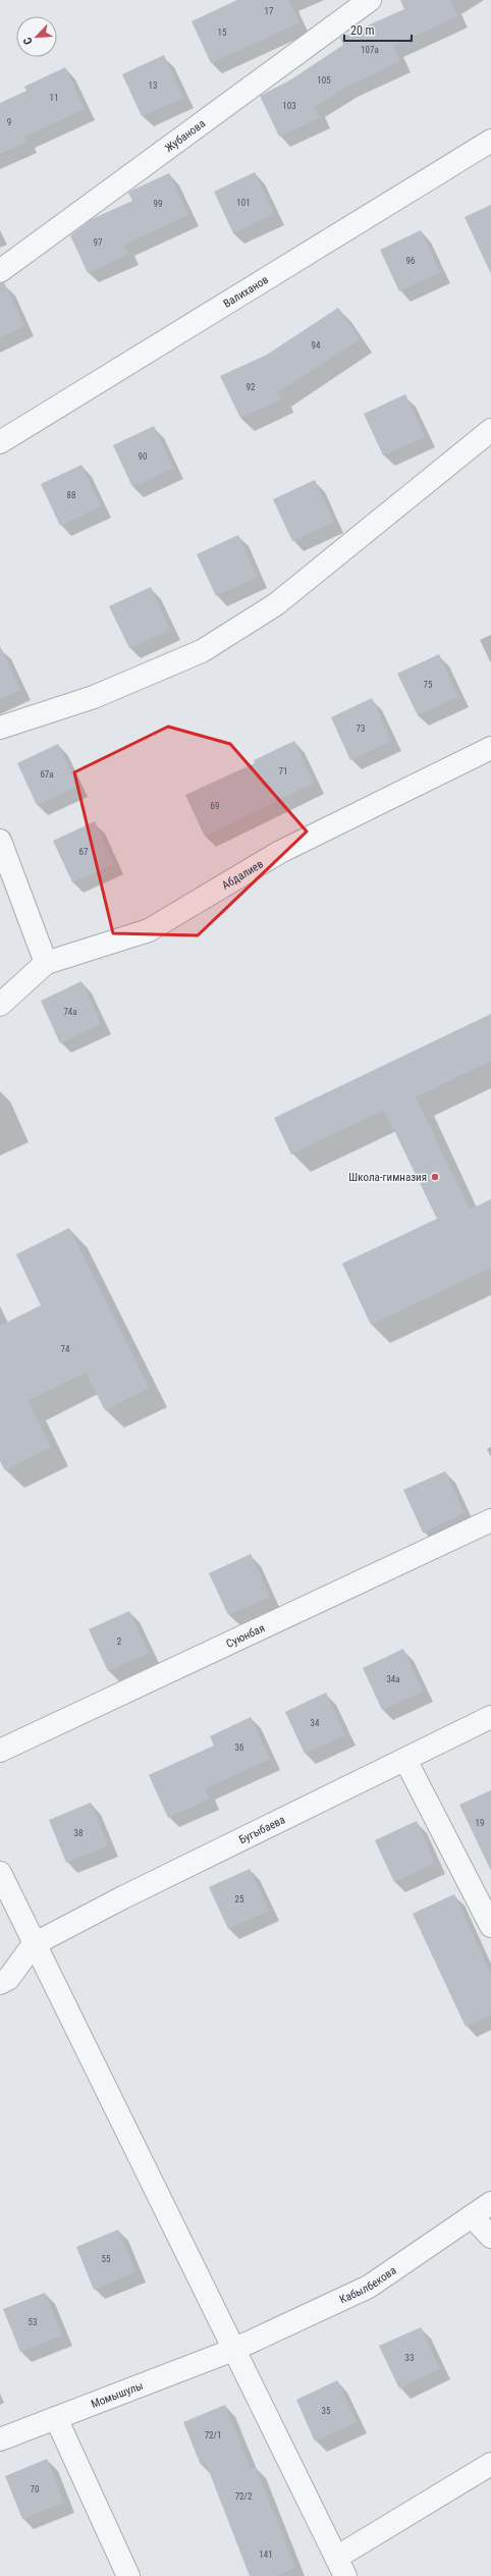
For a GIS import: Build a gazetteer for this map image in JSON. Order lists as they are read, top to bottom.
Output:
{
  "streets": {
    "street": [
      "Жубанова",
      "Валиханов",
      "Абдалиев",
      "Суюнбая",
      "Бугыбаева",
      "Кабылбекова",
      "Момышулы"
    ]
  },
  "crossings": [
    ["Кабылбекова", "Момышулы"]
  ],
  "places": ["Школа-гимназия"],
  "house_numbers": [
    "17",
    "15",
    "107а",
    "105",
    "13",
    "11",
    "103",
    "9",
    "101",
    "99",
    "97",
    "96",
    "94",
    "92",
    "90",
    "88",
    "75",
    "73",
    "71",
    "67а",
    "69",
    "67",
    "74а",
    "74",
    "2",
    "34а",
    "34",
    "36",
    "19",
    "38",
    "25",
    "55",
    "53",
    "33",
    "35",
    "72/1",
    "70",
    "72/2",
    "141"
  ],
  "scale_bar": "20 m",
  "north": "bottom left"
}
